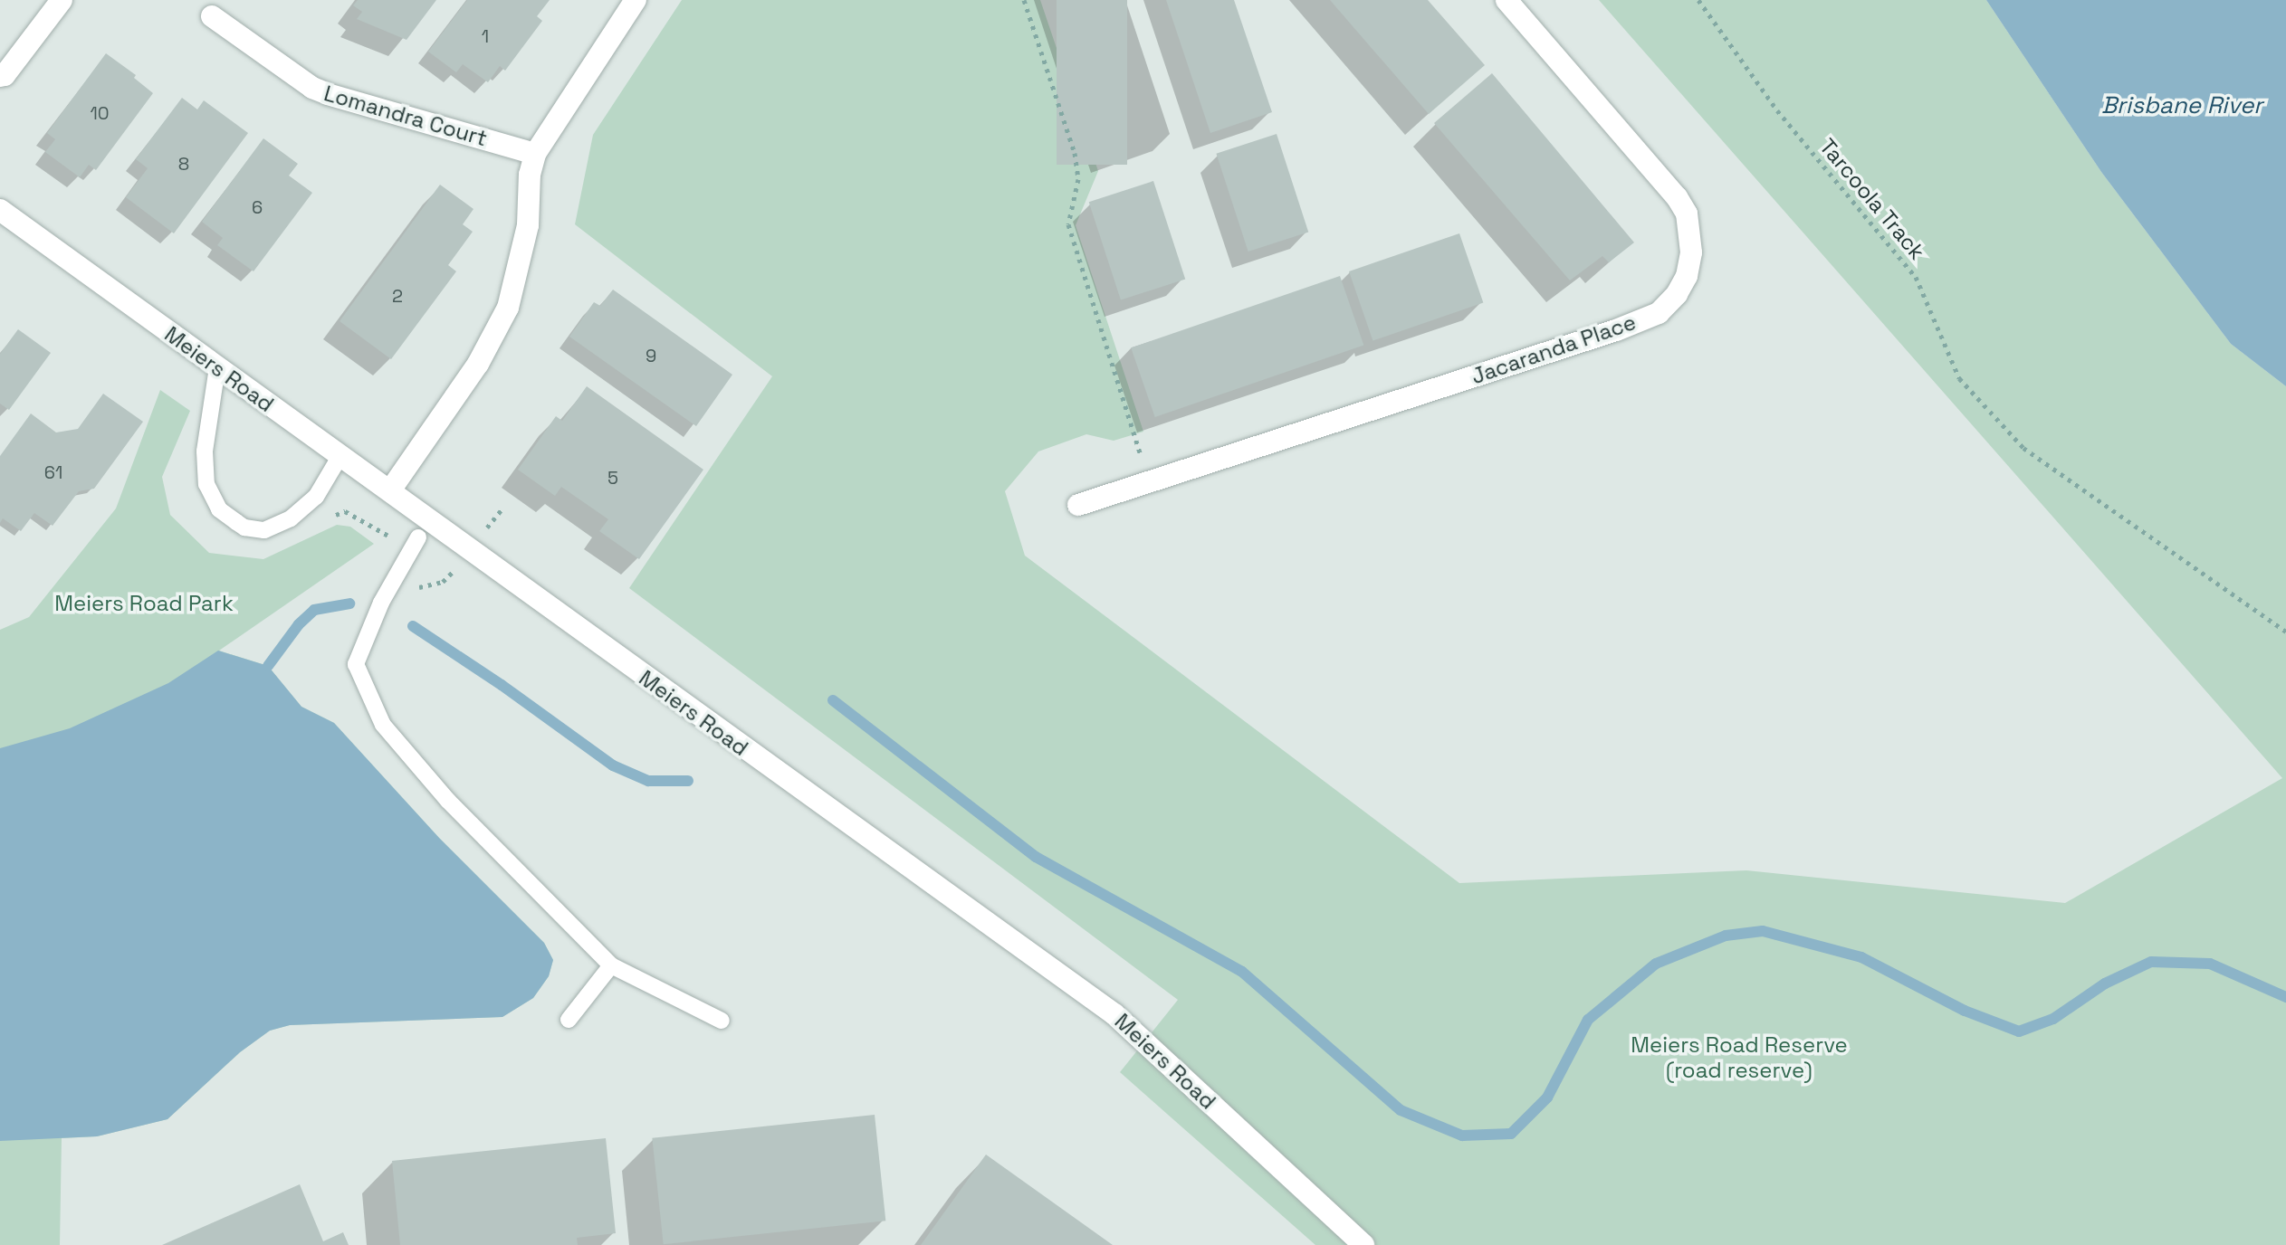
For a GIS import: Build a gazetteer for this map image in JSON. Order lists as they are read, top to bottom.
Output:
{
  "streets": {
    "street": ["Lomandra Court", "Jacaranda Place", "Meiers Road"],
    "path": ["Tarcoola Track"]
  },
  "water": ["Brisbane River"],
  "parks": ["Meiers Road Park", "Meiers Road Reserve (road reserve)"],
  "house_numbers": [
    "1",
    "10",
    "8",
    "6",
    "2",
    "9",
    "61",
    "5"
  ]
}
